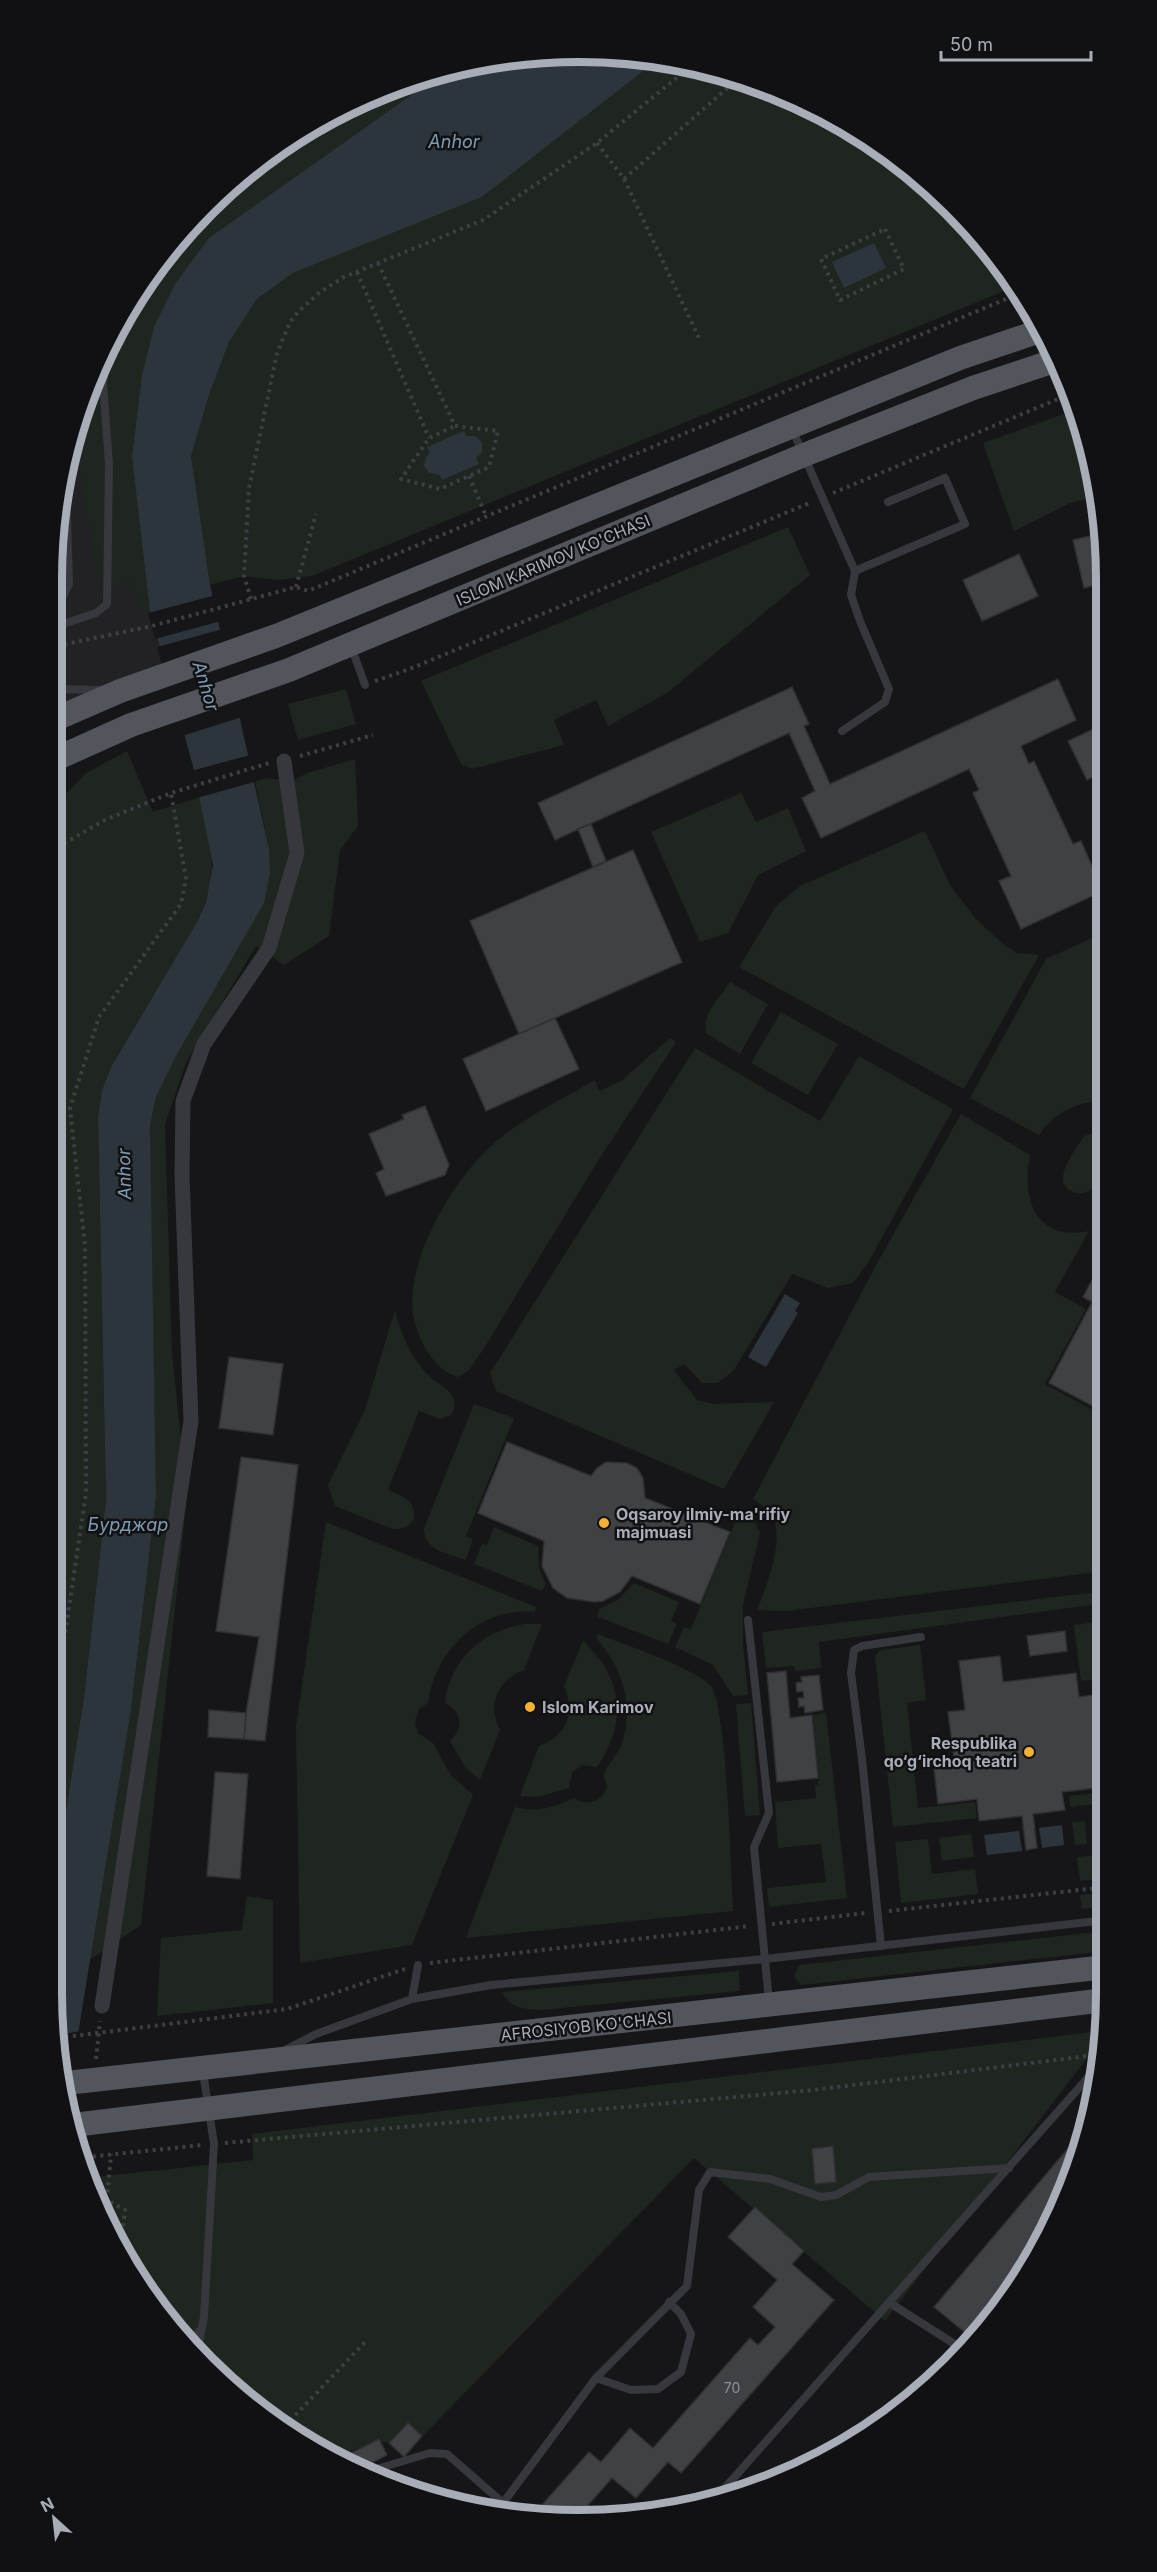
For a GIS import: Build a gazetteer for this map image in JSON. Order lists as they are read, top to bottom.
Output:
{
  "streets": {
    "main road": ["ISLOM KARIMOV KO'CHASI", "AFROSIYOB KO'CHASI"]
  },
  "water": ["Anhor", "Бурджар"],
  "places": ["Oqsaroy ilmiy-ma'rifiy majmuasi", "Islom Karimov", "Respublika qo‘g‘irchoq teatri"],
  "house_numbers": ["70"],
  "scale_bar": "50 m",
  "north": "top left"
}
